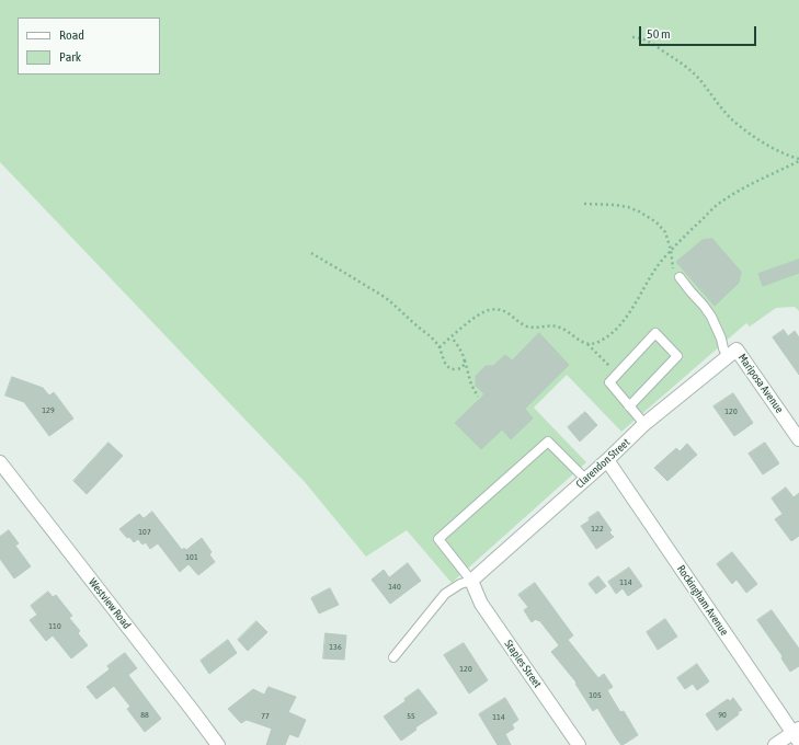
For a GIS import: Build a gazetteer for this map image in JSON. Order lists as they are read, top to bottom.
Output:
{
  "streets": {
    "street": [
      "Mariposa Avenue",
      "Clarendon Street",
      "Rockingham Avenue",
      "Westview Road",
      "Staples Street"
    ]
  },
  "crossings": [
    ["Mariposa Avenue", "Clarendon Street"],
    ["Clarendon Street", "Rockingham Avenue"],
    ["Clarendon Street", "Staples Street"]
  ],
  "house_numbers": [
    "129",
    "120",
    "122",
    "107",
    "101",
    "114",
    "140",
    "110",
    "136",
    "120",
    "105",
    "88",
    "90",
    "77",
    "55",
    "114"
  ],
  "legend": ["Road", "Park"],
  "scale_bar": "50 m"
}
